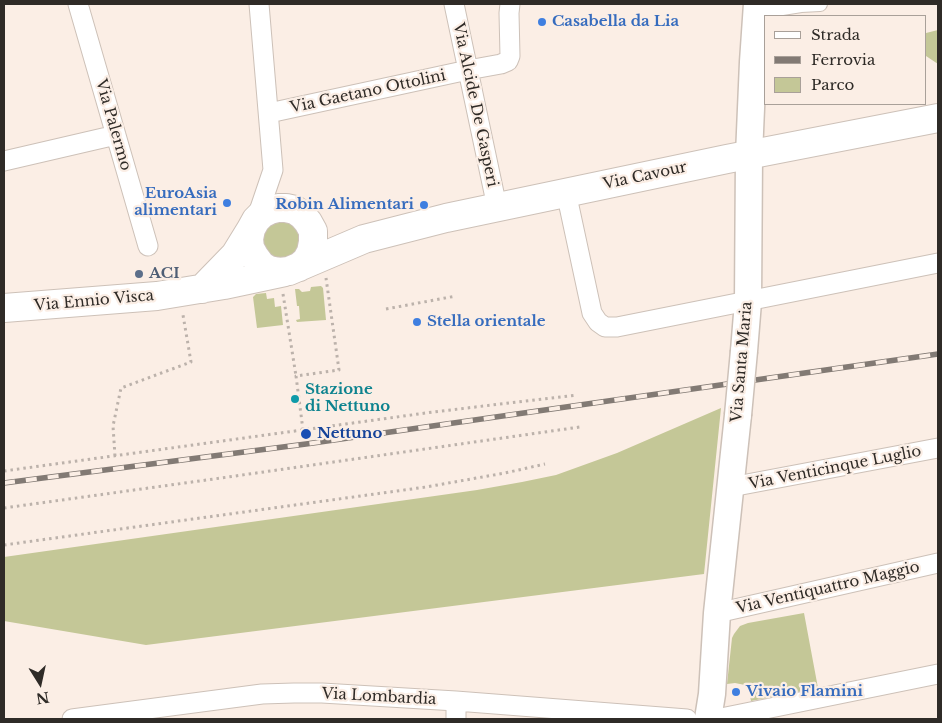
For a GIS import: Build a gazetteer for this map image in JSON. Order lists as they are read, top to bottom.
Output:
{
  "streets": {
    "main road": ["Via Cavour", "Via Ennio Visca", "Via Santa Maria"],
    "street": [
      "Via Gaetano Ottolini",
      "Via Alcide De Gasperi",
      "Via Palermo",
      "Via Venticinque Luglio",
      "Via Ventiquattro Maggio",
      "Via Lombardia"
    ]
  },
  "crossings": [
    ["Via Gaetano Ottolini", "Via Alcide De Gasperi"],
    ["Via Alcide De Gasperi", "Via Cavour"],
    ["Via Cavour", "Via Ennio Visca"],
    ["Via Cavour", "Via Santa Maria"],
    ["Via Santa Maria", "Via Venticinque Luglio"],
    ["Via Santa Maria", "Via Ventiquattro Maggio"]
  ],
  "places": [
    "Casabella da Lia",
    "EuroAsia alimentari",
    "Robin Alimentari",
    "ACI",
    "Stella orientale",
    "Stazione di Nettuno",
    "Nettuno",
    "Vivaio Flamini"
  ],
  "legend": ["Strada", "Ferrovia", "Parco"],
  "north": "bottom"
}
